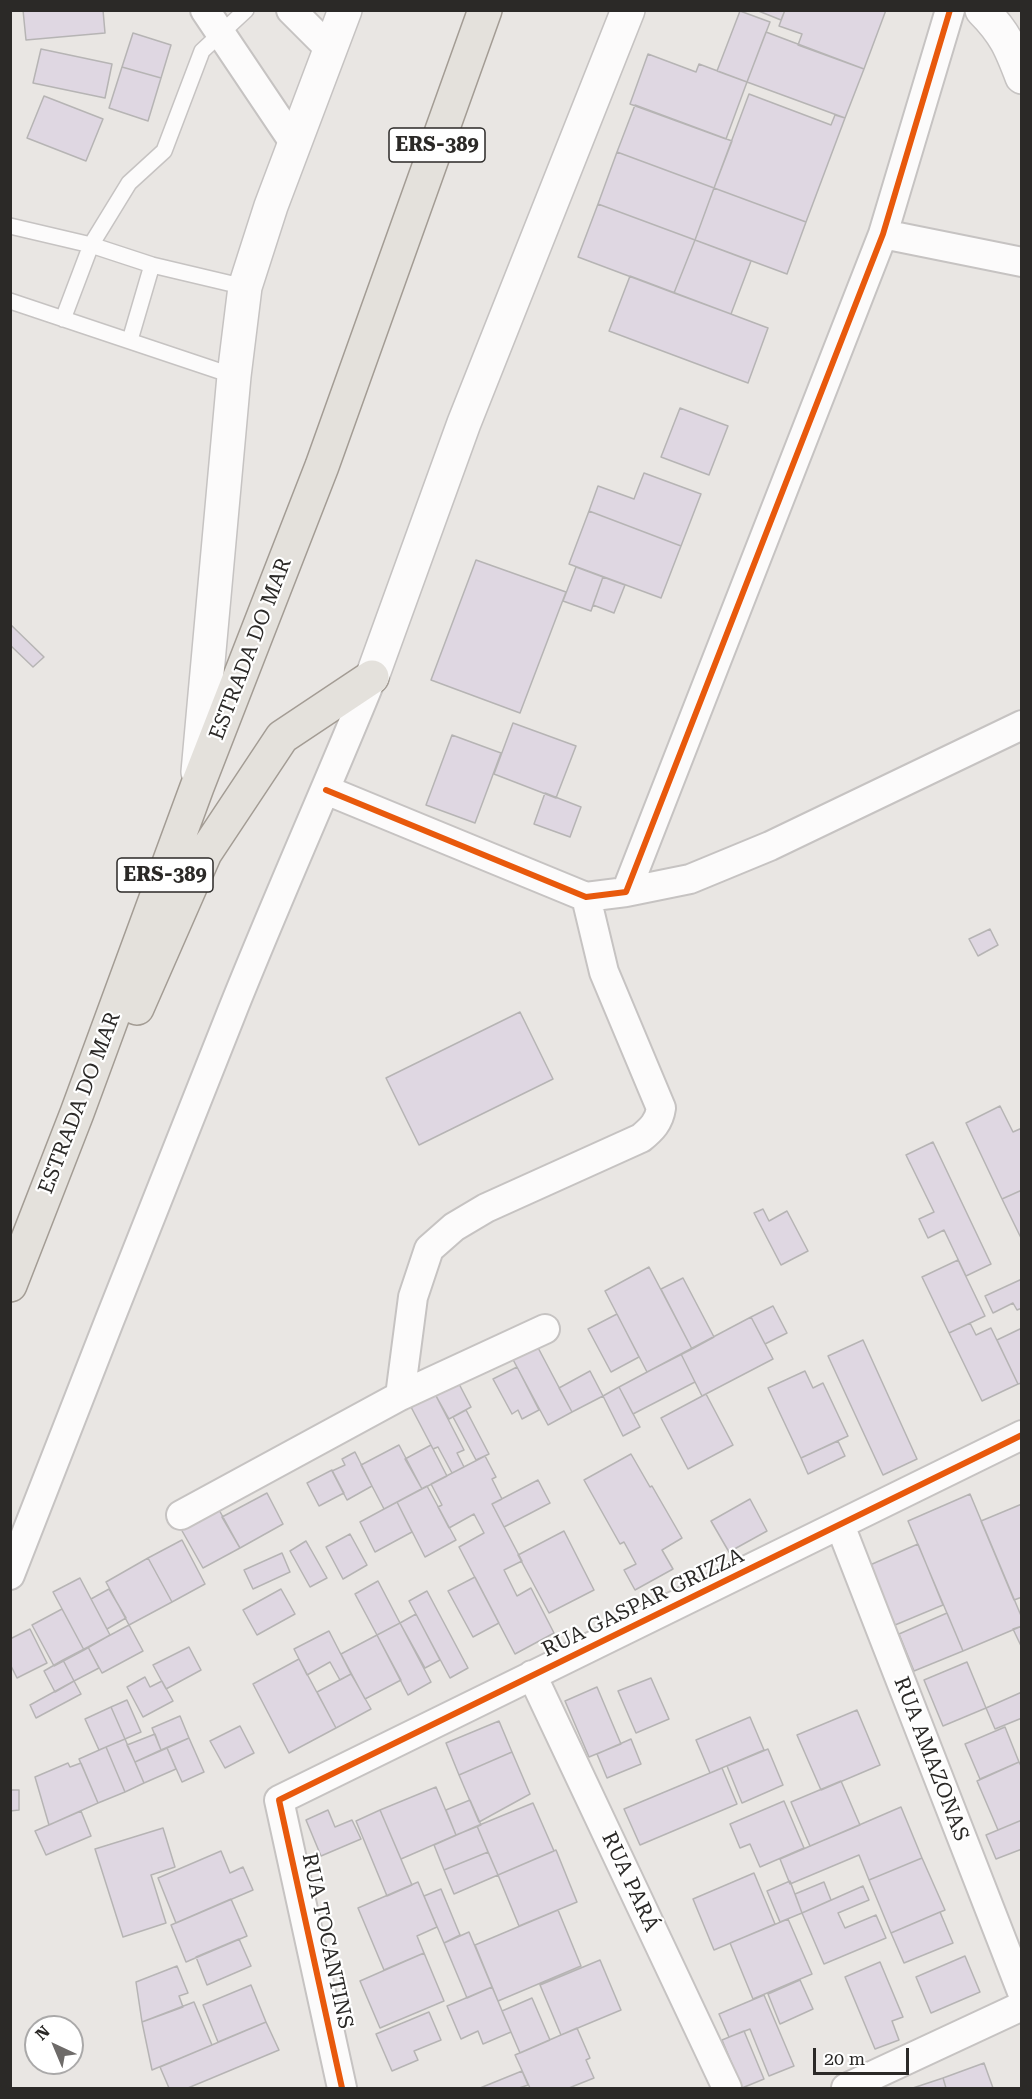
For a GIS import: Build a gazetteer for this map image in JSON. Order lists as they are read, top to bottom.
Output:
{
  "streets": {
    "main road": ["ERS-389", "ESTRADA DO MAR"],
    "street": [
      "RUA GASPAR GRIZZA",
      "RUA AMAZONAS",
      "RUA PARÁ",
      "RUA TOCANTINS"
    ]
  },
  "crossings": [
    ["RUA GASPAR GRIZZA", "RUA AMAZONAS"],
    ["RUA GASPAR GRIZZA", "RUA PARÁ"],
    ["RUA GASPAR GRIZZA", "RUA TOCANTINS"]
  ],
  "scale_bar": "20 m",
  "north": "top left"
}
